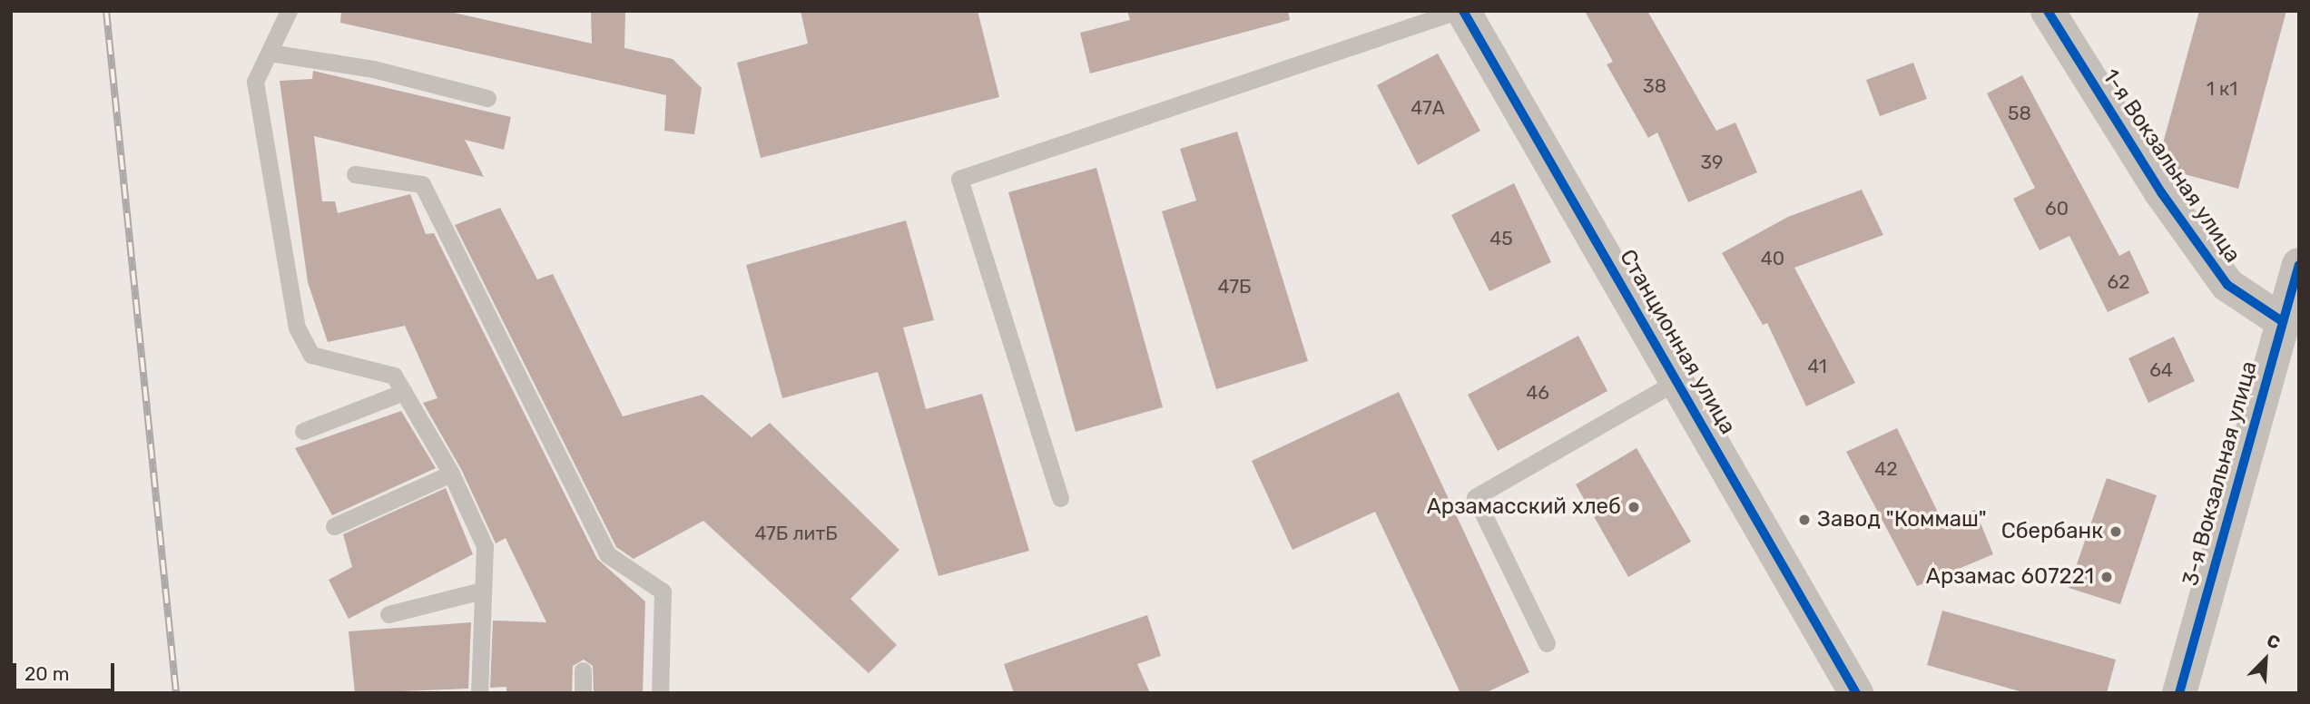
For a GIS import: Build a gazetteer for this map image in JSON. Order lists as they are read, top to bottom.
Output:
{
  "streets": {
    "street": ["1-я Вокзальная улица", "Станционная улица", "3-я Вокзальная улица"]
  },
  "crossings": [
    ["1-я Вокзальная улица", "3-я Вокзальная улица"]
  ],
  "places": [
    "Арзамасский хлеб",
    "Завод \"Коммаш\"",
    "Сбербанк",
    "Арзамас 607221"
  ],
  "house_numbers": [
    "38",
    "1 к1",
    "47А",
    "58",
    "39",
    "60",
    "45",
    "40",
    "62",
    "47Б",
    "41",
    "64",
    "46",
    "42",
    "47Б литБ"
  ],
  "scale_bar": "20 m",
  "north": "top right"
}
